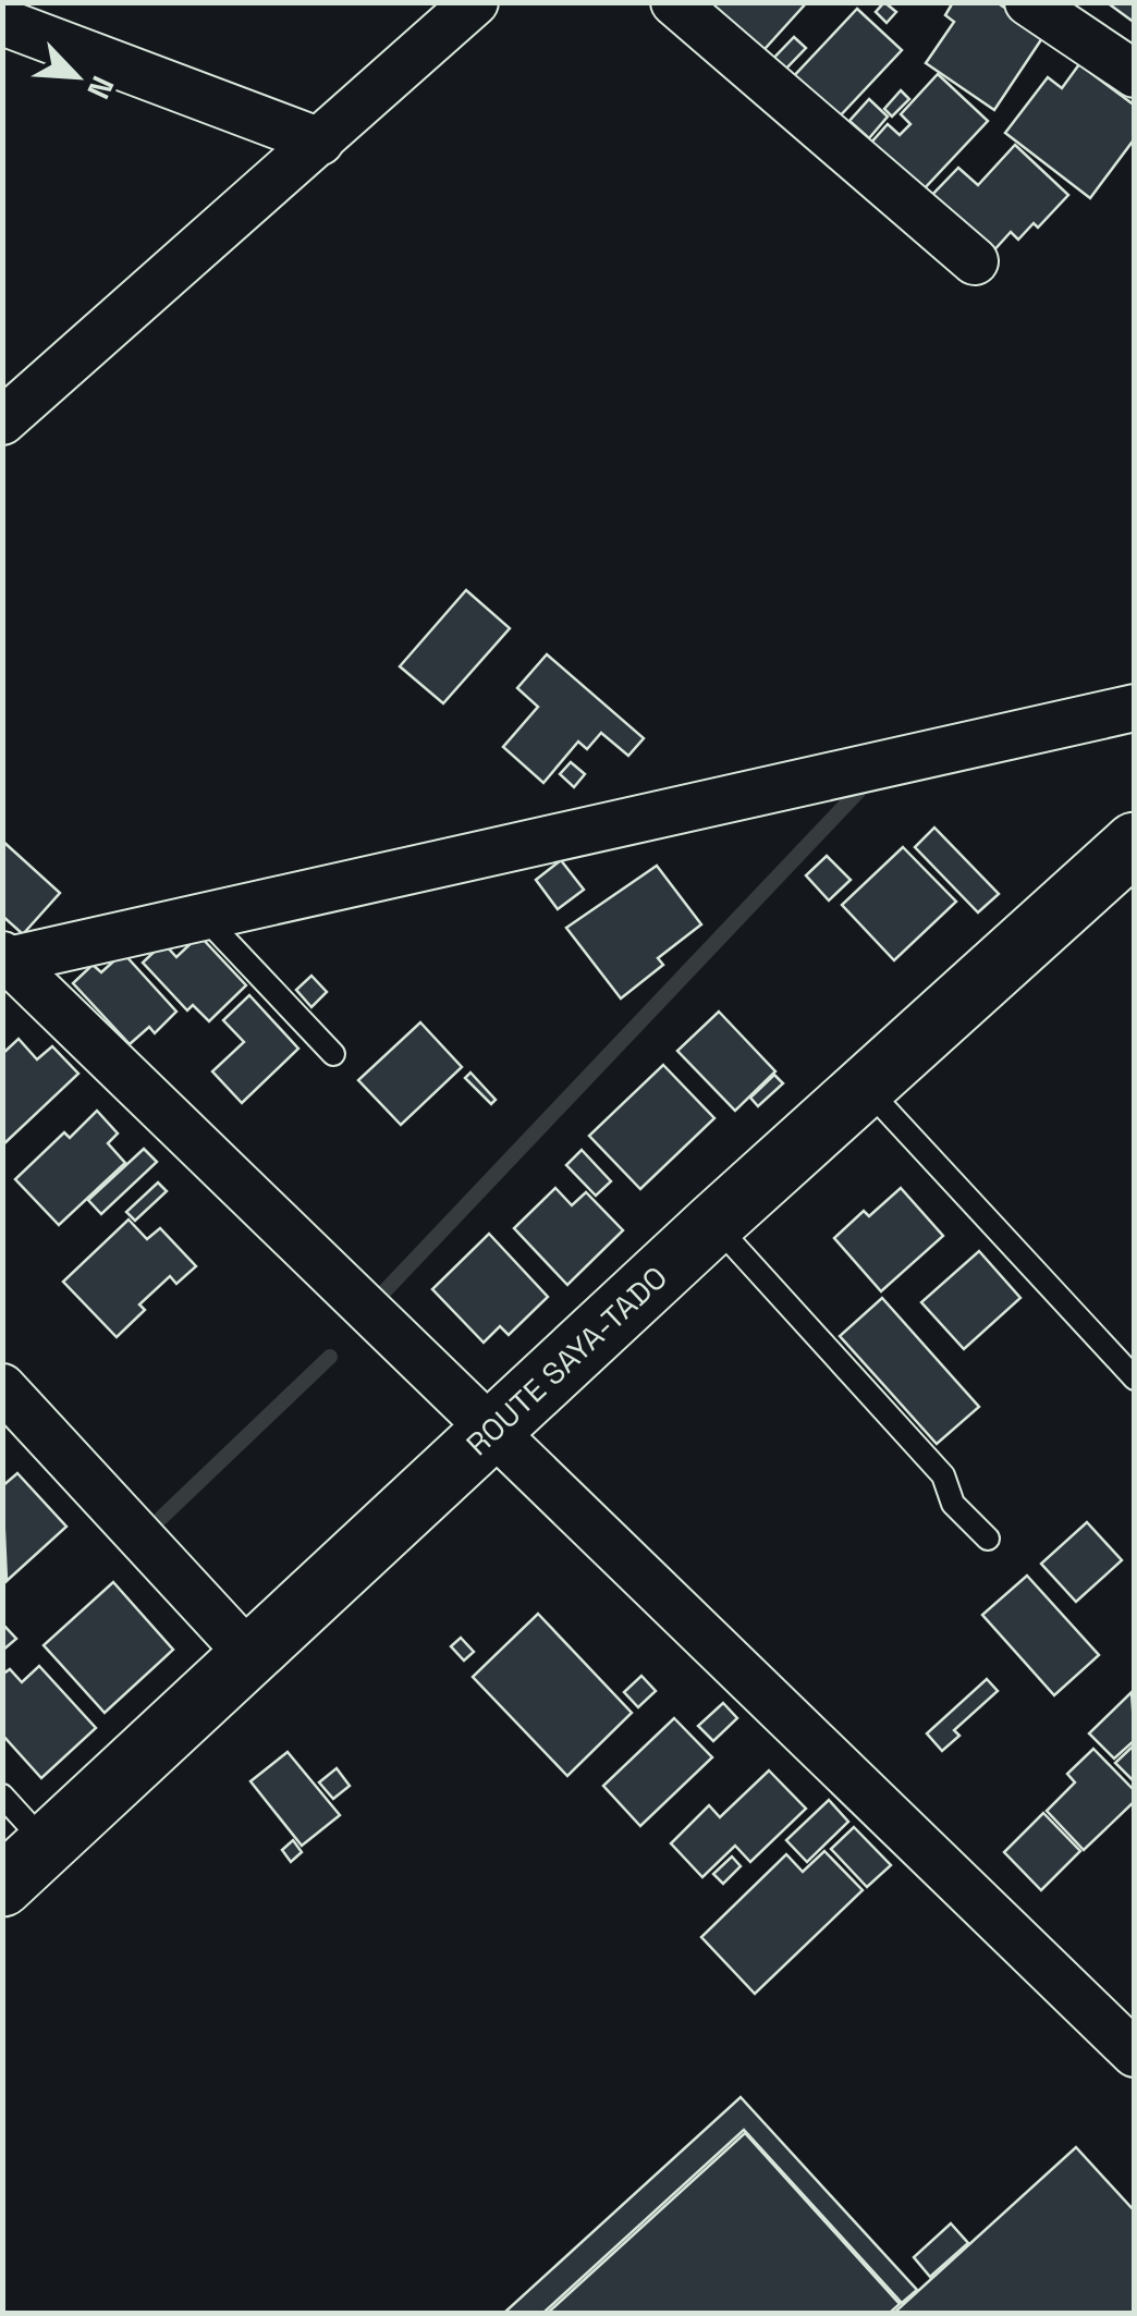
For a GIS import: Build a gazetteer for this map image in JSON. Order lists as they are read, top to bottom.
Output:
{
  "streets": {
    "main road": ["ROUTE SAYA-TADO"]
  },
  "north": "bottom right"
}
